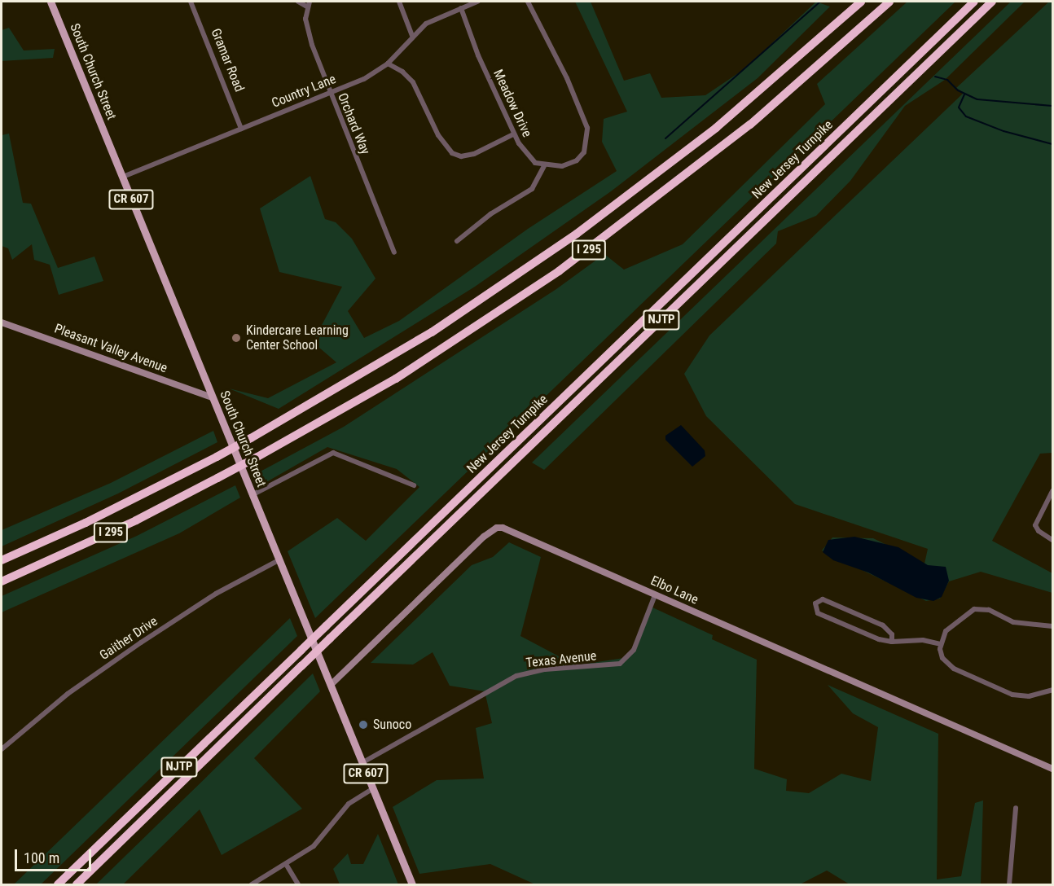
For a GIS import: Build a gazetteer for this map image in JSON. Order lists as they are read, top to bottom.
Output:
{
  "streets": {
    "highway": ["New Jersey Turnpike", "I 295", "NJTP"],
    "main road": ["South Church Street", "CR 607"],
    "street": [
      "Gramar Road",
      "Country Lane",
      "Meadow Drive",
      "Orchard Way",
      "Pleasant Valley Avenue",
      "Elbo Lane",
      "Gaither Drive",
      "Texas Avenue"
    ]
  },
  "crossings": [
    ["Gramar Road", "Country Lane"],
    ["South Church Street", "Country Lane"],
    ["South Church Street", "Pleasant Valley Avenue"],
    ["South Church Street", "Elbo Lane"],
    ["South Church Street", "Gaither Drive"],
    ["South Church Street", "Texas Avenue"],
    ["Country Lane", "Meadow Drive"],
    ["Country Lane", "Orchard Way"],
    ["Elbo Lane", "Texas Avenue"]
  ],
  "places": ["Kindercare Learning Center School", "Sunoco"],
  "scale_bar": "100 m"
}
